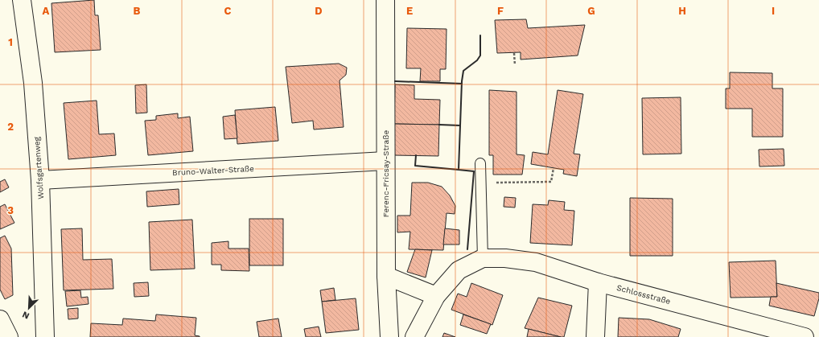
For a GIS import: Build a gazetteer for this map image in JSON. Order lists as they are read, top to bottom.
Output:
{
  "streets": {
    "street": [
      "Wolfsgartenweg",
      "Bruno-Walter-Straße",
      "Ferenc-Fricsay-Straße",
      "Schlossstraße"
    ]
  },
  "crossings": [
    ["Wolfsgartenweg", "Bruno-Walter-Straße"],
    ["Bruno-Walter-Straße", "Ferenc-Fricsay-Straße"]
  ],
  "north": "bottom left",
  "grid": {
    "columns": [
      "A",
      "B",
      "C",
      "D",
      "E",
      "F",
      "G",
      "H",
      "I"
    ],
    "rows": ["1", "2", "3"]
  }
}
